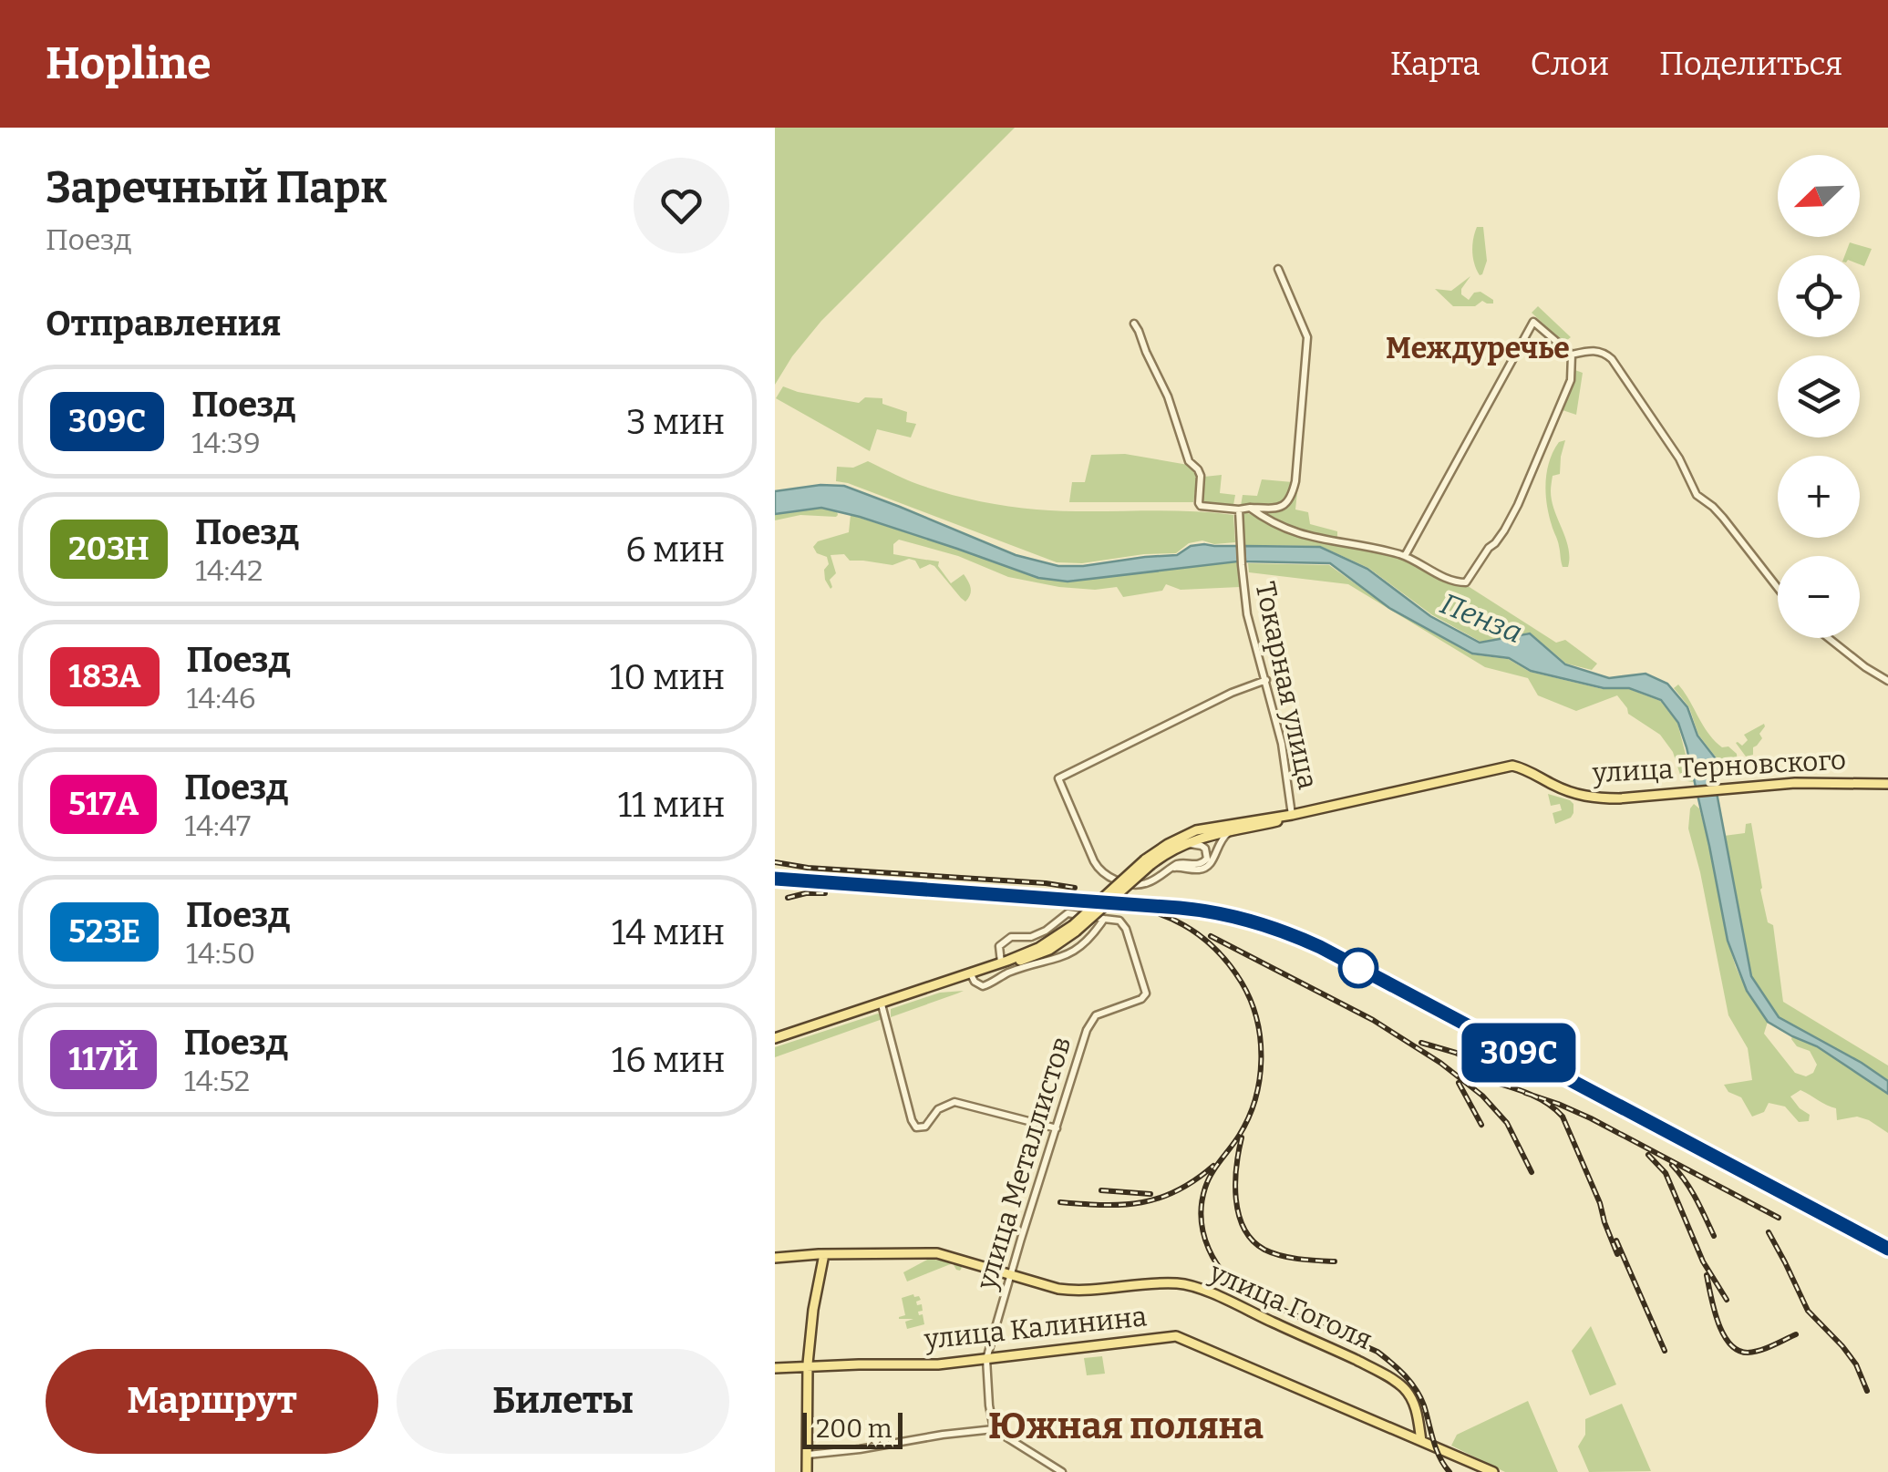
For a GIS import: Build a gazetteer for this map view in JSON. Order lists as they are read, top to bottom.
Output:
{
  "streets": {
    "main road": ["улица Терновского", "улица Гоголя", "улица Калинина"],
    "street": ["Токарная улица", "улица Металлистов"]
  },
  "crossings": [
    ["Токарная улица", "улица Терновского"],
    ["улица Металлистов", "улица Гоголя"],
    ["улица Металлистов", "улица Калинина"],
    ["улица Гоголя", "улица Калинина"]
  ],
  "districts": ["Междуречье", "Южная поляна"],
  "water": ["Пенза"],
  "scale_bar": "200 m",
  "north": "bottom left",
  "page": {
    "header": "Hopline",
    "nav": ["Карта", "Слои", "Поделиться"],
    "heading": [
      ["Заречный Парк", "Поезд"],
      "Отправления"
    ],
    "on_map": "309С",
    "map_buttons": ["+", "−"],
    "list": [
      {
        "mark": "309С",
        "name": "Поезд",
        "note": "14:39",
        "value": "3 мин"
      },
      {
        "mark": "203Н",
        "name": "Поезд",
        "note": "14:42",
        "value": "6 мин"
      },
      {
        "mark": "183А",
        "name": "Поезд",
        "note": "14:46",
        "value": "10 мин"
      },
      {
        "mark": "517А",
        "name": "Поезд",
        "note": "14:47",
        "value": "11 мин"
      },
      {
        "mark": "523Е",
        "name": "Поезд",
        "note": "14:50",
        "value": "14 мин"
      },
      {
        "mark": "117Й",
        "name": "Поезд",
        "note": "14:52",
        "value": "16 мин"
      }
    ],
    "buttons": ["Маршрут", "Билеты"],
    "scale": "200 m"
  }
}
